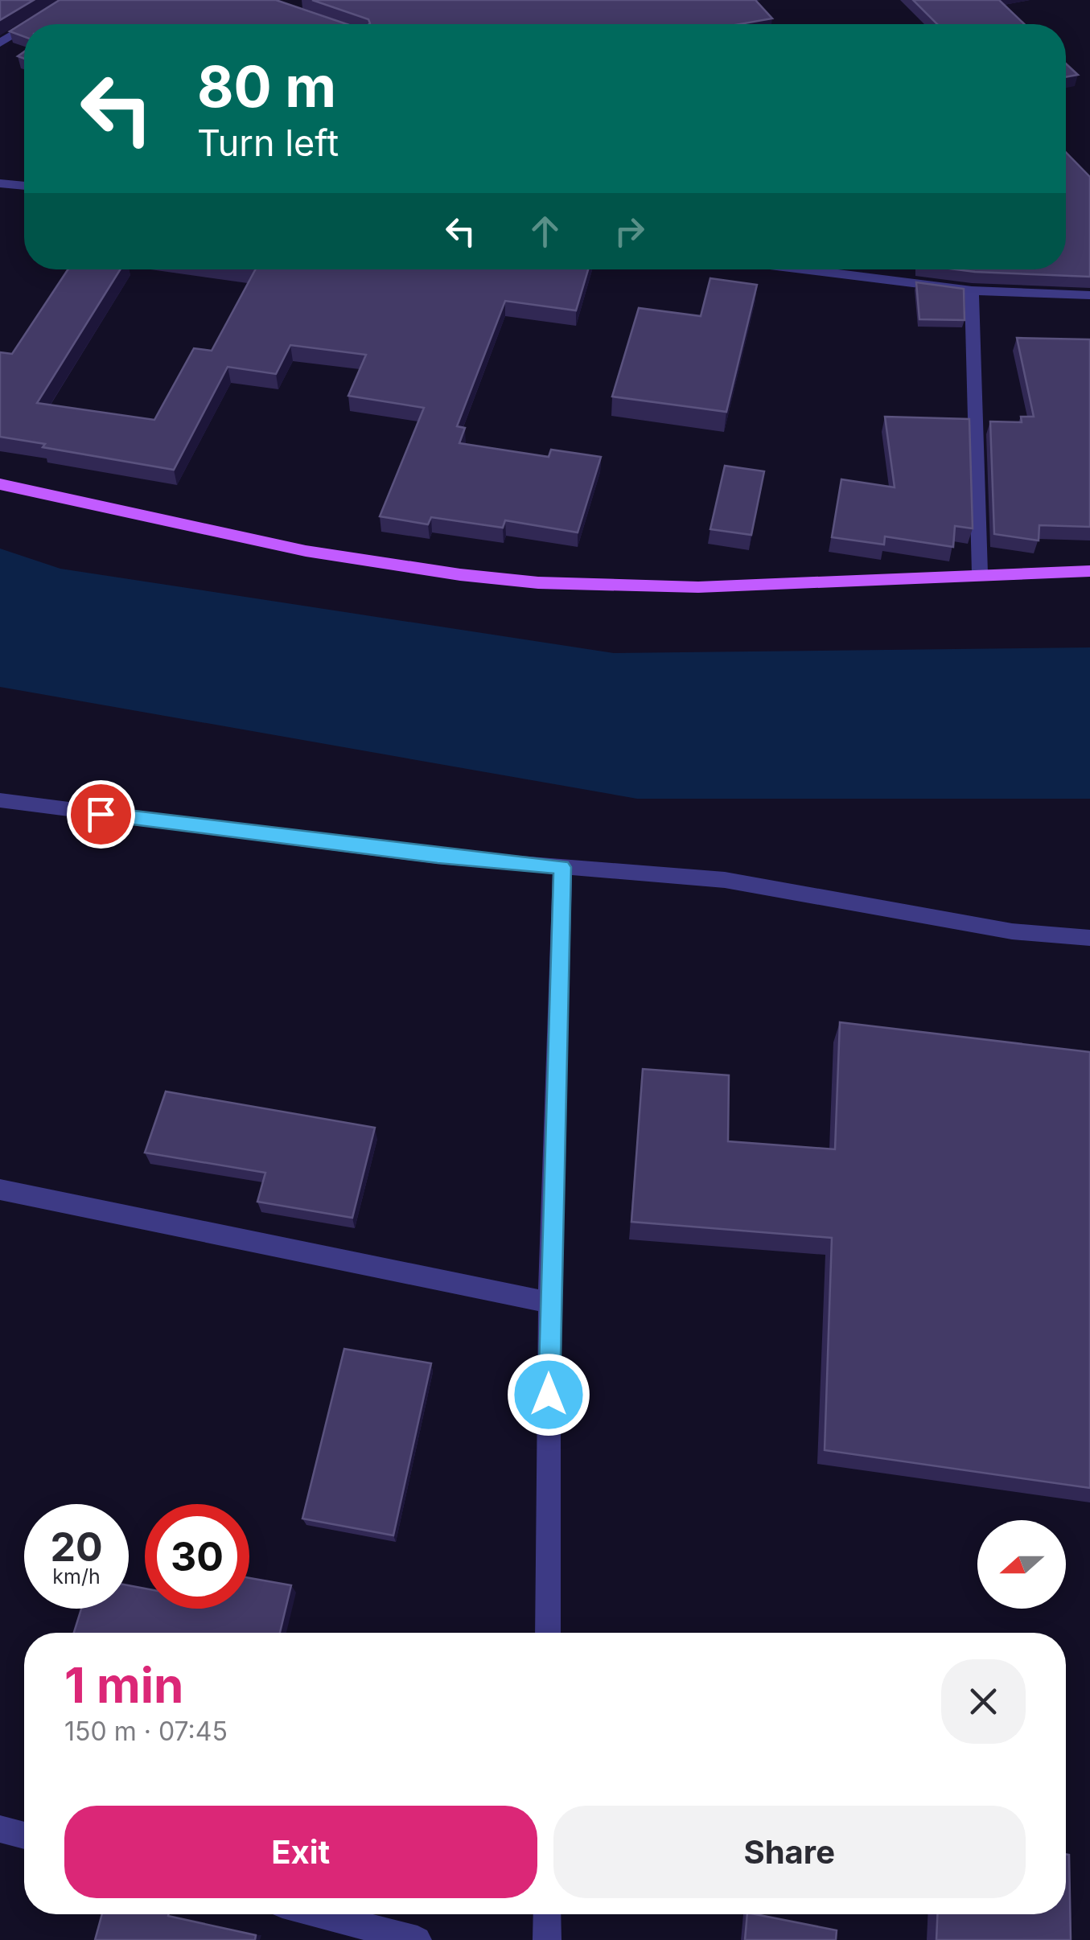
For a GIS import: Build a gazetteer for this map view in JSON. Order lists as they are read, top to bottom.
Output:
{
  "north": "left",
  "page": {
    "turn": ["80 m", "Turn left"],
    "speed": "20 km/h",
    "limit": "30",
    "heading": ["1 min", "150 m · 07:45"],
    "buttons": ["Exit", "Share"]
  }
}
